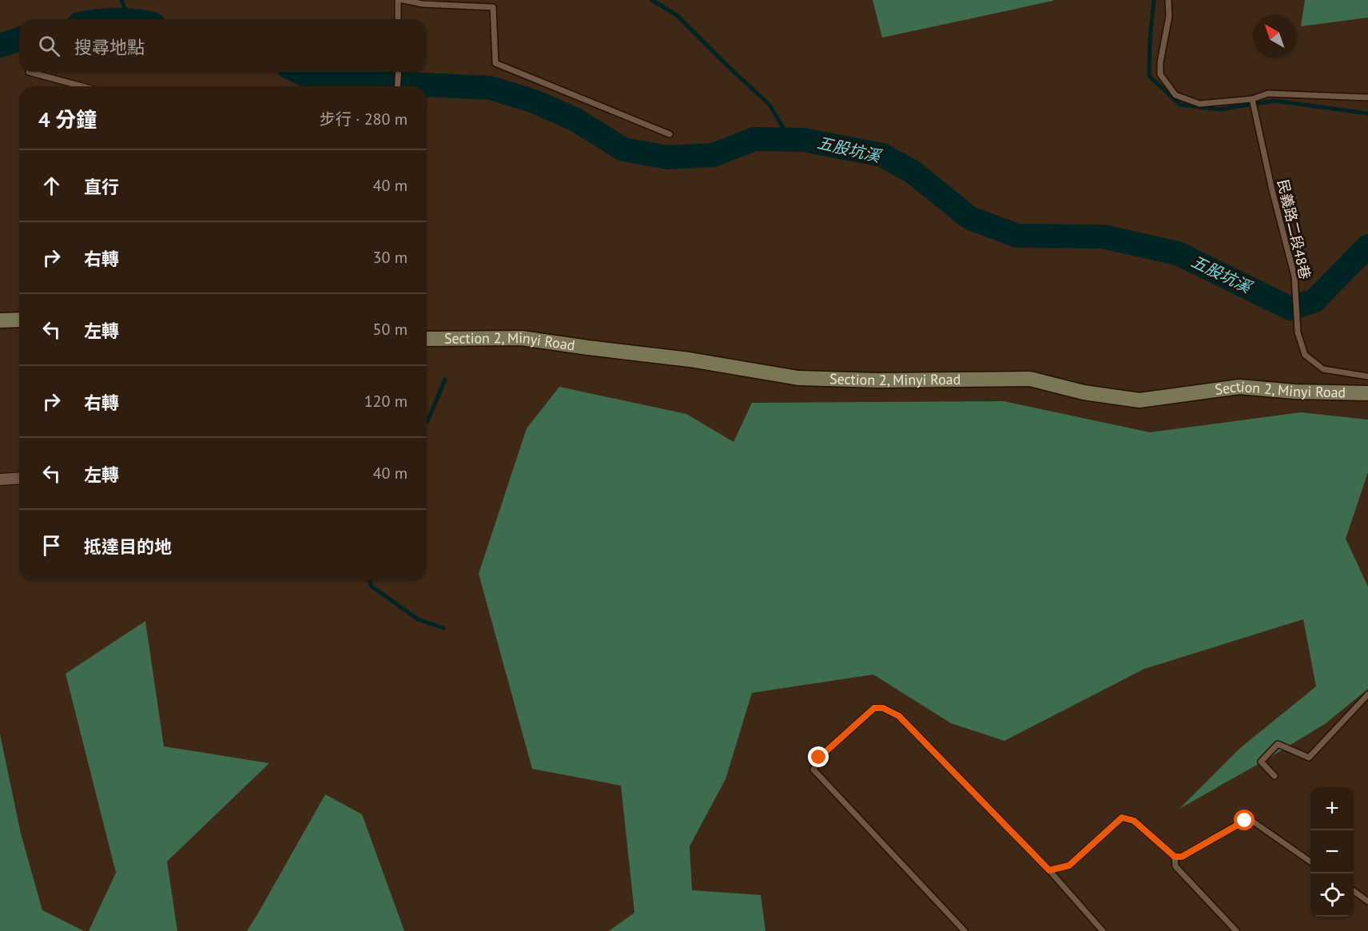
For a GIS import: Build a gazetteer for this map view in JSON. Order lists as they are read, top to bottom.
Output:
{
  "streets": {
    "main road": ["Section 2, Minyi Road"],
    "lane": ["民義路二段48巷"]
  },
  "water": ["五股坑溪"],
  "north": "top left",
  "page": {
    "search": "搜尋地點",
    "heading": ["4 分鐘", "步行 · 280 m"],
    "list": [
      ["直行", "40 m"],
      ["右轉", "30 m"],
      ["左轉", "50 m"],
      ["右轉", "120 m"],
      ["左轉", "40 m"],
      "抵達目的地"
    ],
    "map_buttons": ["+", "−"]
  }
}
